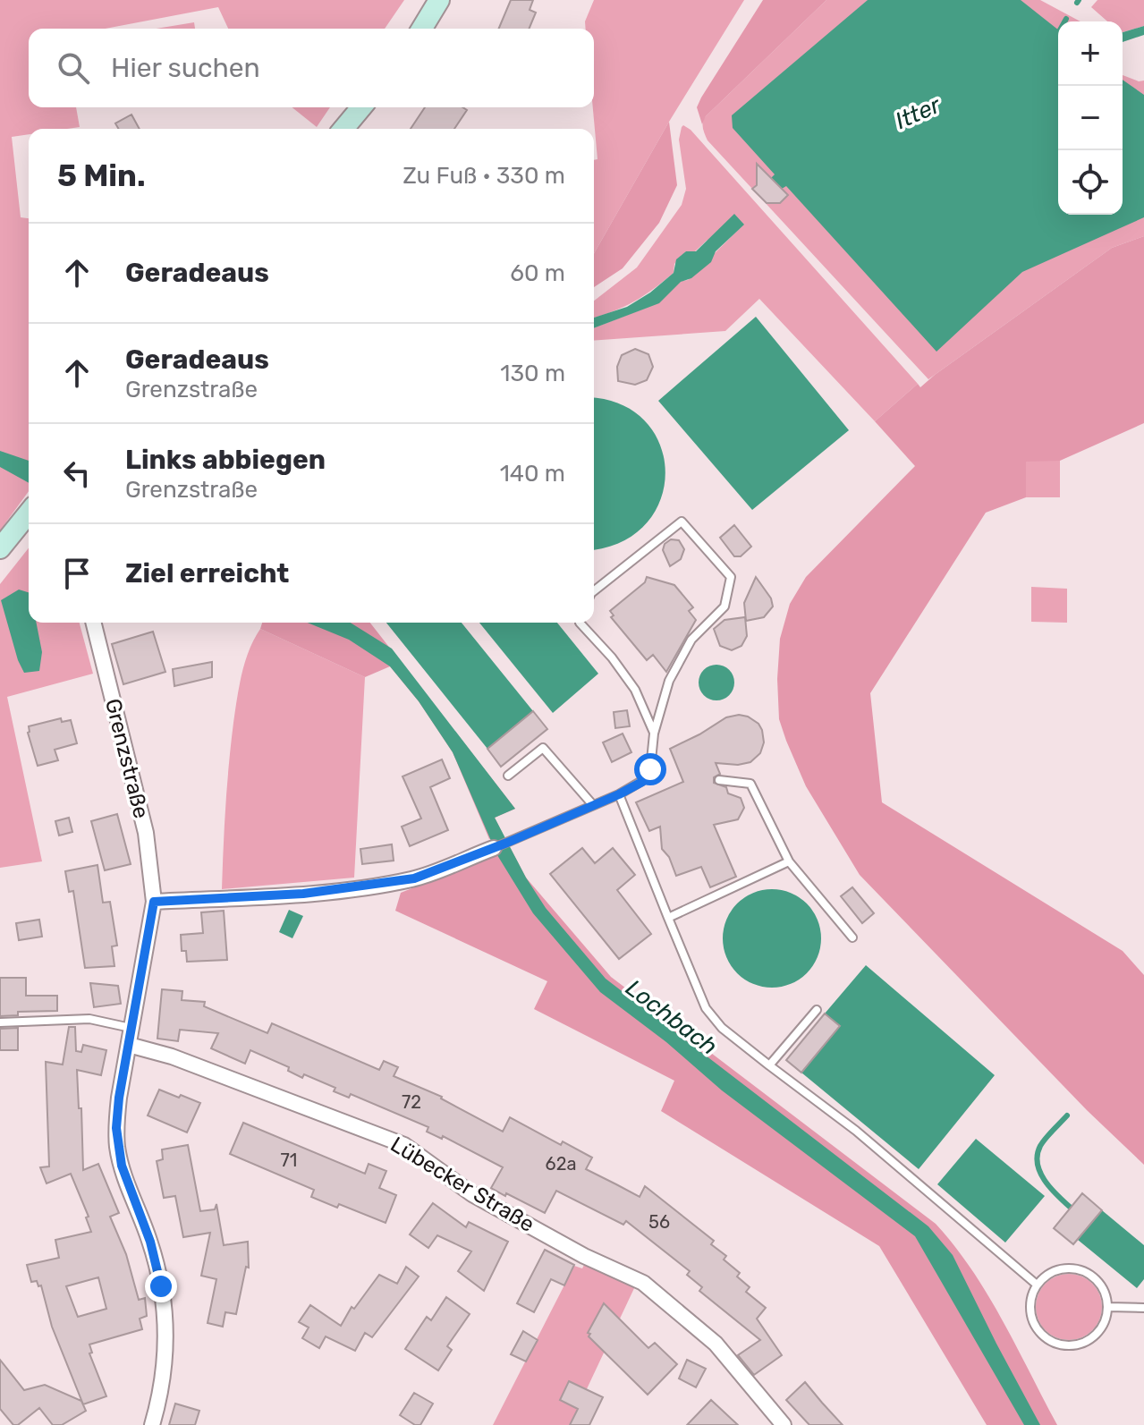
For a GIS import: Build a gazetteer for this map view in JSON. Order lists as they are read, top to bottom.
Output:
{
  "streets": {
    "street": ["Grenzstraße", "Lübecker Straße"]
  },
  "crossings": [
    ["Grenzstraße", "Lübecker Straße"]
  ],
  "water": ["Itter", "Lochbach"],
  "house_numbers": [
    "72",
    "71",
    "62a",
    "56"
  ],
  "page": {
    "map_buttons": ["+", "−"],
    "search": "Hier suchen",
    "heading": ["5 Min.", "Zu Fuß · 330 m"],
    "list": [
      ["Geradeaus", "60 m"],
      ["Geradeaus", "Grenzstraße", "130 m"],
      ["Links abbiegen", "Grenzstraße", "140 m"],
      "Ziel erreicht"
    ]
  }
}
